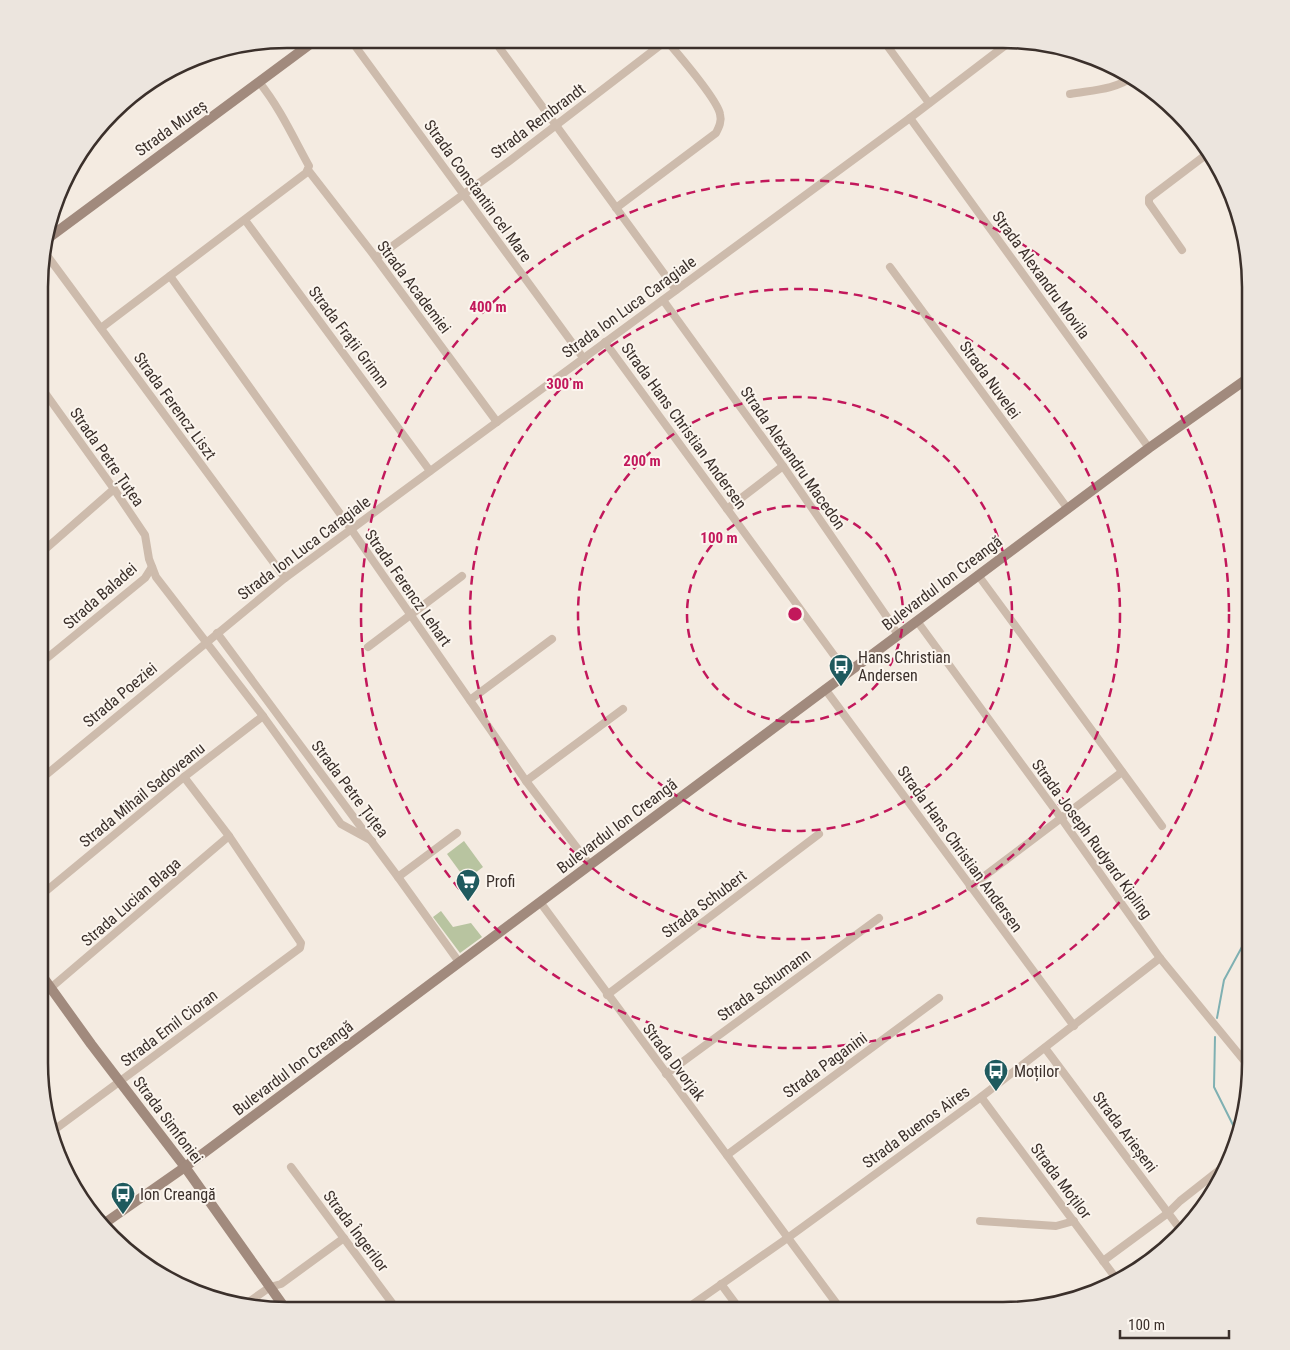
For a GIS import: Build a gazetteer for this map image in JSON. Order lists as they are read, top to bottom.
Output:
{
  "streets": {
    "street": [
      "Strada Rembrandt",
      "Strada Mureș",
      "Strada Constantin cel Mare",
      "Strada Alexandru Movila",
      "Strada Academiei",
      "Strada Ion Luca Caragiale",
      "Strada Frații Grimm",
      "Strada Nuvelei",
      "Strada Ferencz Liszt",
      "Strada Hans Christian Andersen",
      "Strada Petre Țuțea",
      "Strada Alexandru Macedon",
      "Bulevardul Ion Creangă",
      "Strada Ferencz Lehart",
      "Strada Baladei",
      "Strada Poeziei",
      "Strada Mihail Sadoveanu",
      "Strada Joseph Rudyard Kipling",
      "Strada Lucian Blaga",
      "Strada Schubert",
      "Strada Schumann",
      "Strada Emil Cioran",
      "Strada Dvorjak",
      "Strada Paganini",
      "Strada Simfoniei",
      "Strada Buenos Aires",
      "Strada Arieșeni",
      "Strada Moților",
      "Strada Îngerilor"
    ]
  },
  "crossings": [
    ["Strada Rembrandt", "Strada Constantin cel Mare"],
    ["Strada Rembrandt", "Strada Academiei"],
    ["Strada Mureș", "Strada Academiei"],
    ["Strada Constantin cel Mare", "Strada Ion Luca Caragiale"],
    ["Strada Alexandru Movila", "Strada Ion Luca Caragiale"],
    ["Strada Alexandru Movila", "Bulevardul Ion Creangă"],
    ["Strada Academiei", "Strada Ion Luca Caragiale"],
    ["Strada Ion Luca Caragiale", "Strada Frații Grimm"],
    ["Strada Ion Luca Caragiale", "Strada Ferencz Liszt"],
    ["Strada Ion Luca Caragiale", "Strada Hans Christian Andersen"],
    ["Strada Ion Luca Caragiale", "Strada Petre Țuțea"],
    ["Strada Ion Luca Caragiale", "Strada Alexandru Macedon"],
    ["Strada Ion Luca Caragiale", "Strada Ferencz Lehart"],
    ["Strada Ion Luca Caragiale", "Strada Poeziei"],
    ["Strada Nuvelei", "Bulevardul Ion Creangă"],
    ["Strada Hans Christian Andersen", "Bulevardul Ion Creangă"],
    ["Strada Hans Christian Andersen", "Strada Buenos Aires"],
    ["Strada Petre Țuțea", "Bulevardul Ion Creangă"],
    ["Strada Petre Țuțea", "Strada Baladei"],
    ["Strada Petre Țuțea", "Strada Poeziei"],
    ["Strada Petre Țuțea", "Strada Mihail Sadoveanu"],
    ["Strada Alexandru Macedon", "Bulevardul Ion Creangă"],
    ["Bulevardul Ion Creangă", "Strada Ferencz Lehart"],
    ["Bulevardul Ion Creangă", "Strada Joseph Rudyard Kipling"],
    ["Bulevardul Ion Creangă", "Strada Dvorjak"],
    ["Bulevardul Ion Creangă", "Strada Simfoniei"],
    ["Strada Joseph Rudyard Kipling", "Strada Buenos Aires"],
    ["Strada Lucian Blaga", "Strada Emil Cioran"],
    ["Strada Lucian Blaga", "Strada Simfoniei"],
    ["Strada Schubert", "Strada Dvorjak"],
    ["Strada Schumann", "Strada Dvorjak"],
    ["Strada Emil Cioran", "Strada Simfoniei"],
    ["Strada Dvorjak", "Strada Paganini"],
    ["Strada Dvorjak", "Strada Buenos Aires"],
    ["Strada Buenos Aires", "Strada Arieșeni"],
    ["Strada Buenos Aires", "Strada Moților"]
  ],
  "places": {
    "bus stop": ["Hans Christian Andersen", "Moților", "Ion Creangă"],
    "supermarket": ["Profi"]
  },
  "scale_bar": "100 m",
  "rings": [
    "400 m",
    "300 m",
    "200 m",
    "100 m"
  ]
}
